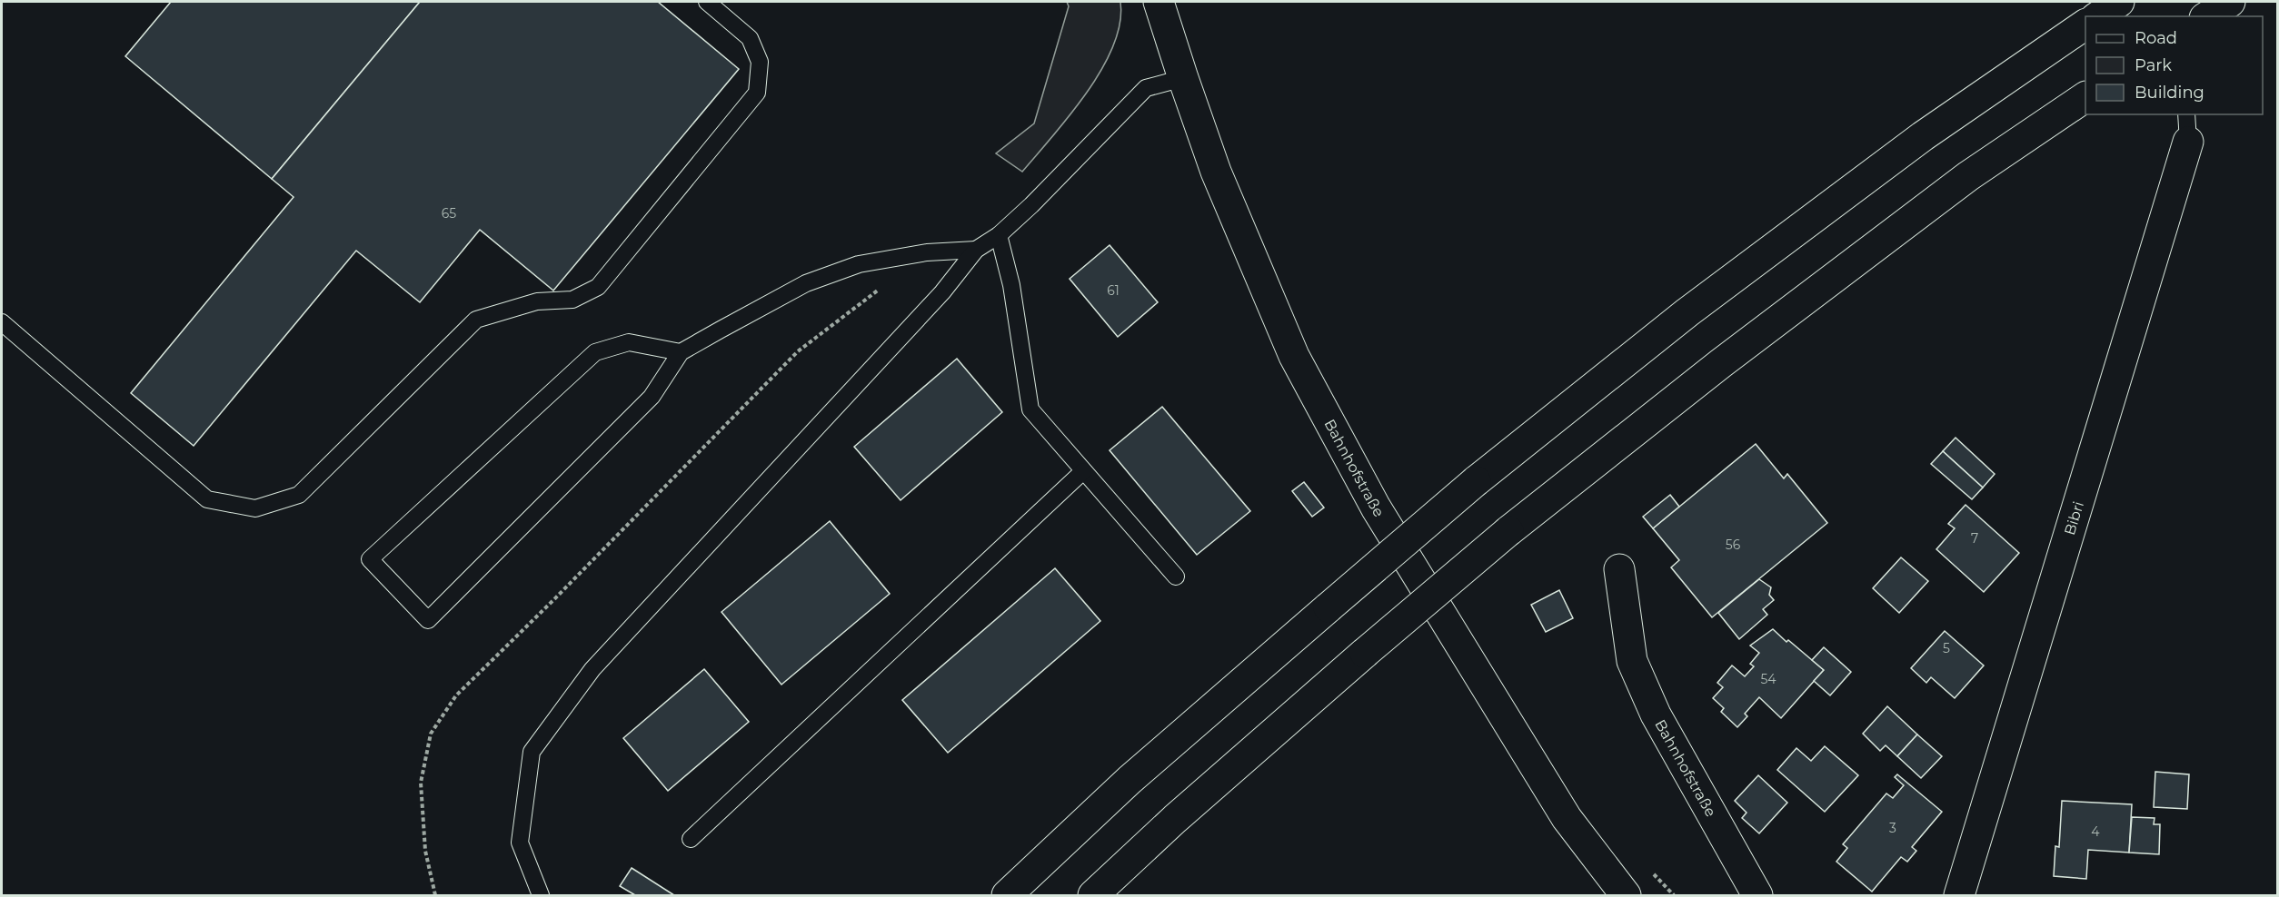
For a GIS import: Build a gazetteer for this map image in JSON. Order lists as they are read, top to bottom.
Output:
{
  "streets": {
    "main road": ["Bahnhofstraße", "Bibri"]
  },
  "house_numbers": [
    "65",
    "61",
    "7",
    "56",
    "5",
    "54",
    "3",
    "4"
  ],
  "legend": ["Road", "Park", "Building"]
}
